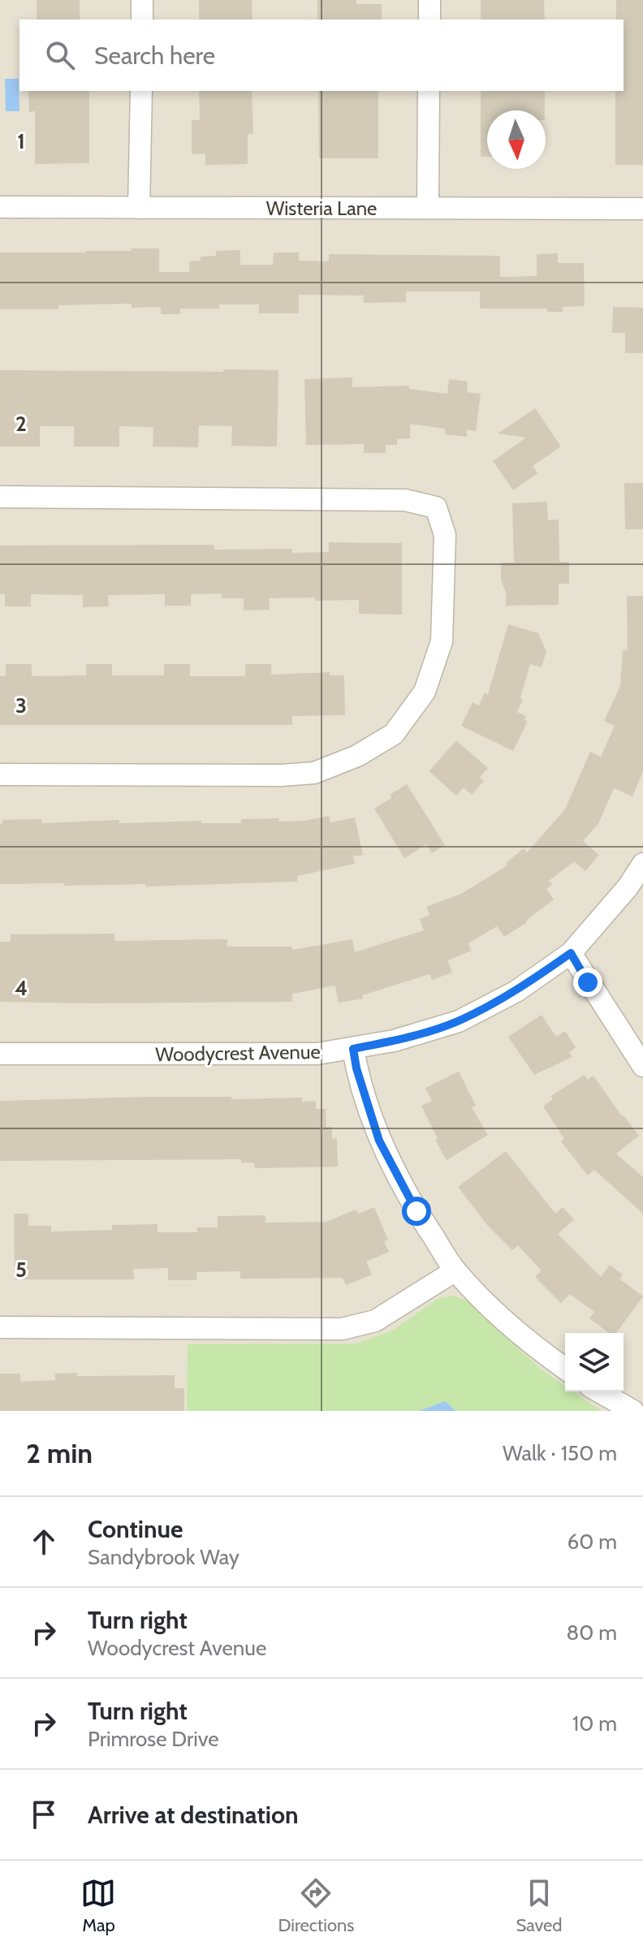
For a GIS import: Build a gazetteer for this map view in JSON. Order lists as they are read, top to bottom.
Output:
{
  "streets": {
    "street": ["Wisteria Lane", "Woodycrest Avenue"]
  },
  "north": "bottom",
  "page": {
    "search": "Search here",
    "heading": ["2 min", "Walk · 150 m"],
    "list": [
      ["Continue", "Sandybrook Way", "60 m"],
      ["Turn right", "Woodycrest Avenue", "80 m"],
      ["Turn right", "Primrose Drive", "10 m"],
      "Arrive at destination"
    ],
    "nav": ["Map", "Directions", "Saved"]
  },
  "grid": {
    "rows": [
      "1",
      "2",
      "3",
      "4",
      "5"
    ]
  }
}
